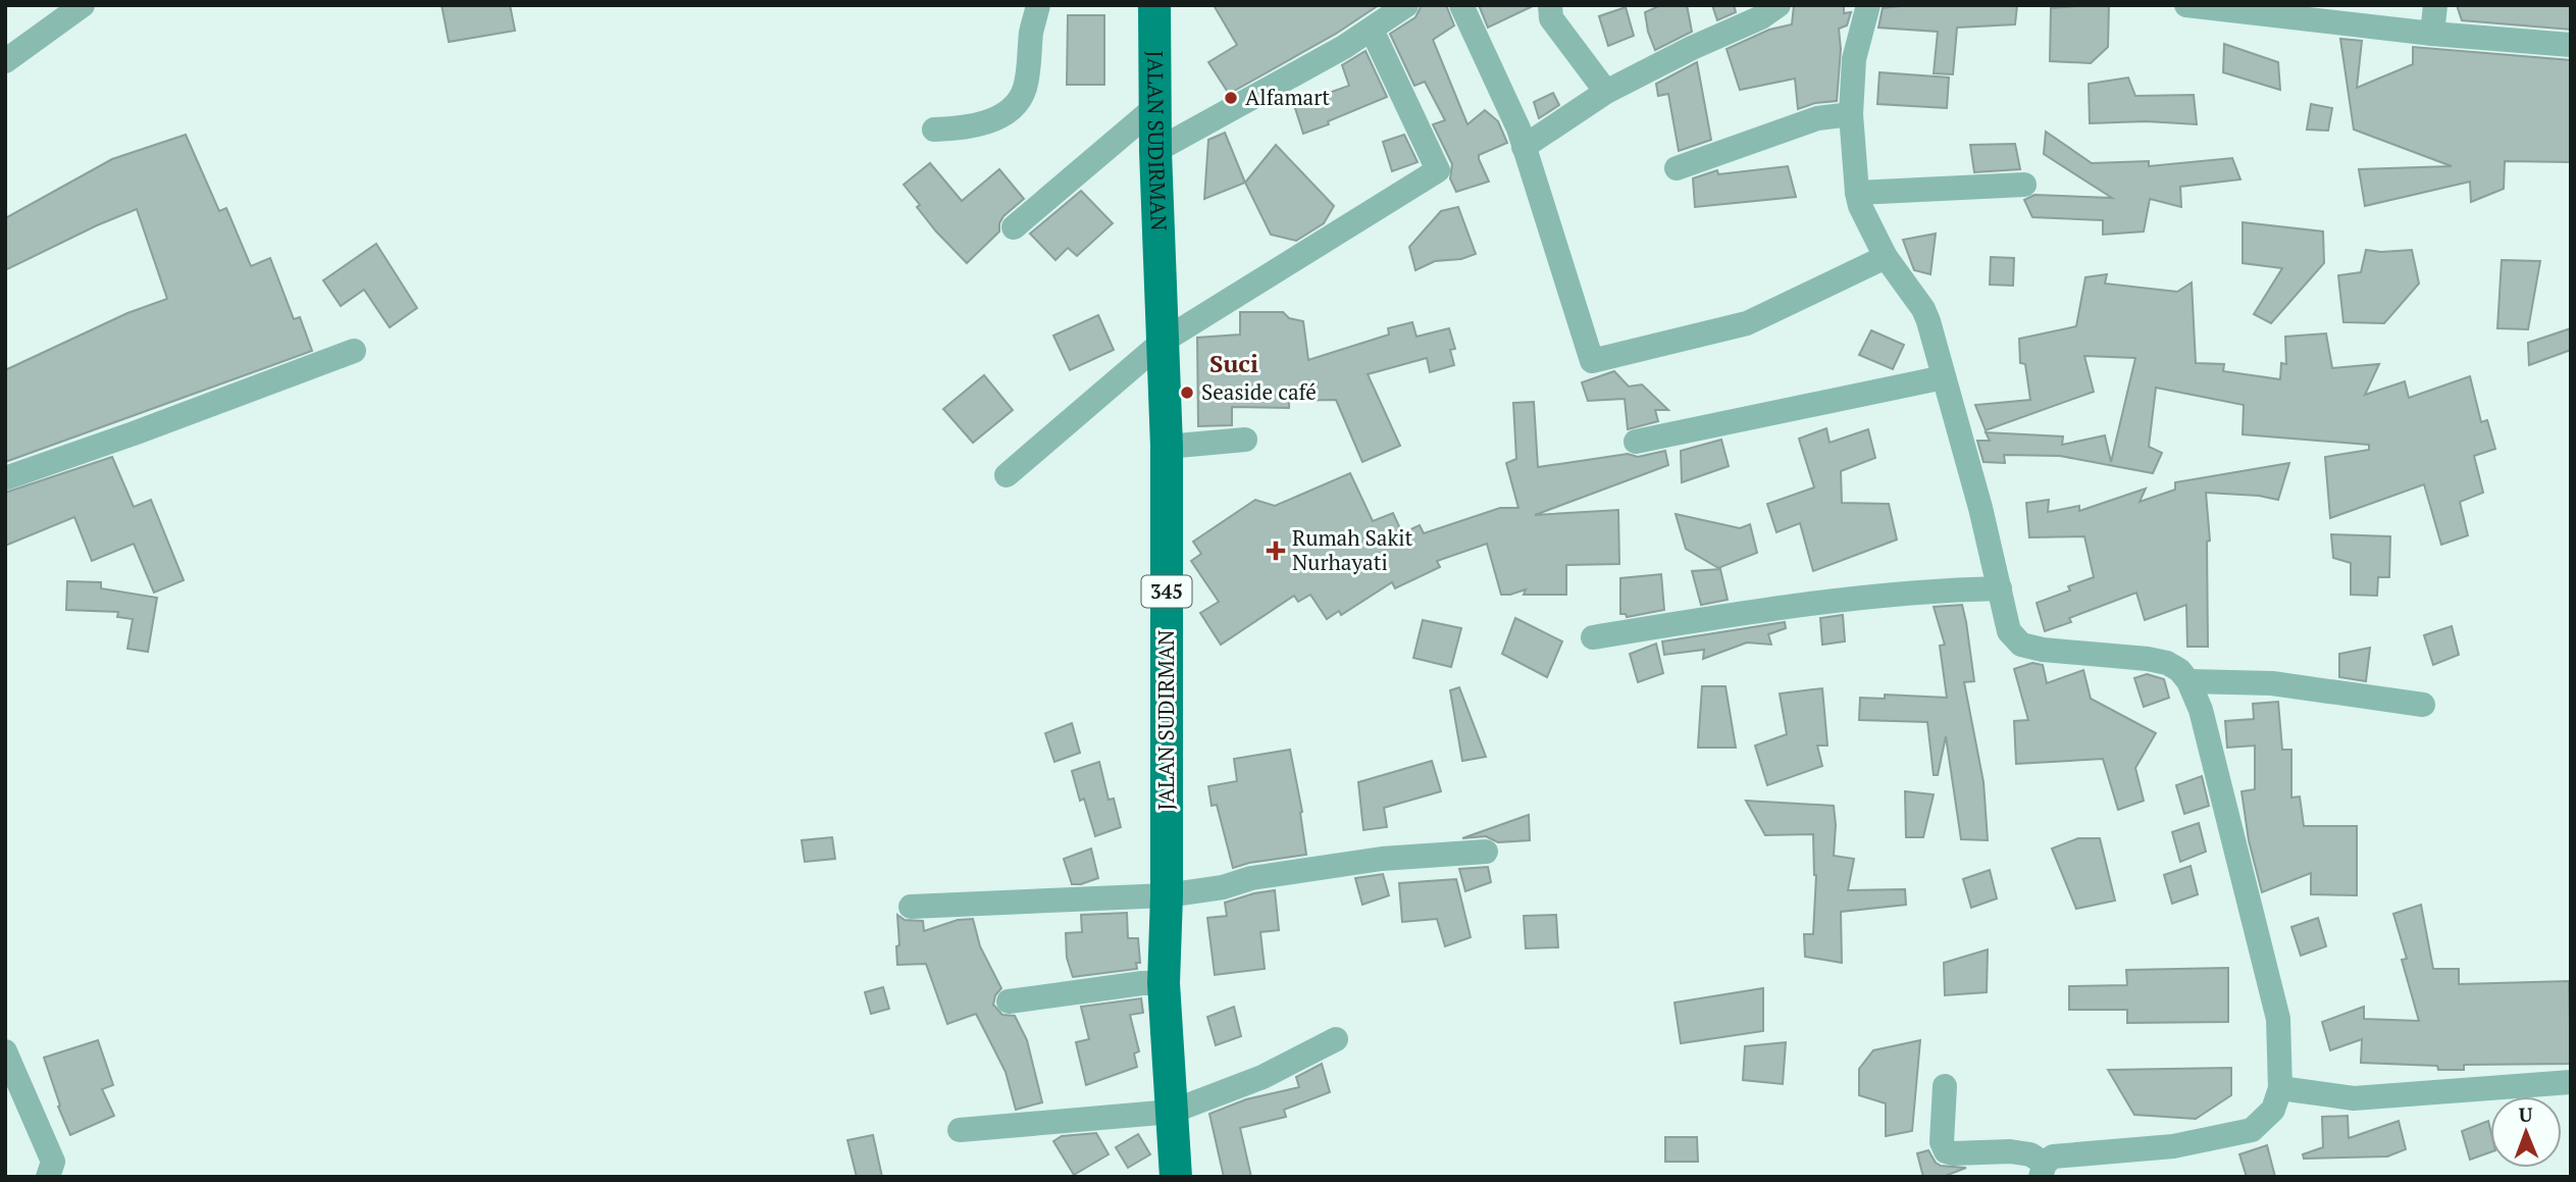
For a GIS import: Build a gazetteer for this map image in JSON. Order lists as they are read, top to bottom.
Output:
{
  "streets": {
    "main road": ["JALAN SUDIRMAN", "345"]
  },
  "districts": ["Suci"],
  "places": {
    "other": ["Alfamart", "Seaside café"],
    "health": ["Rumah Sakit Nurhayati"]
  },
  "north": "top"
}
